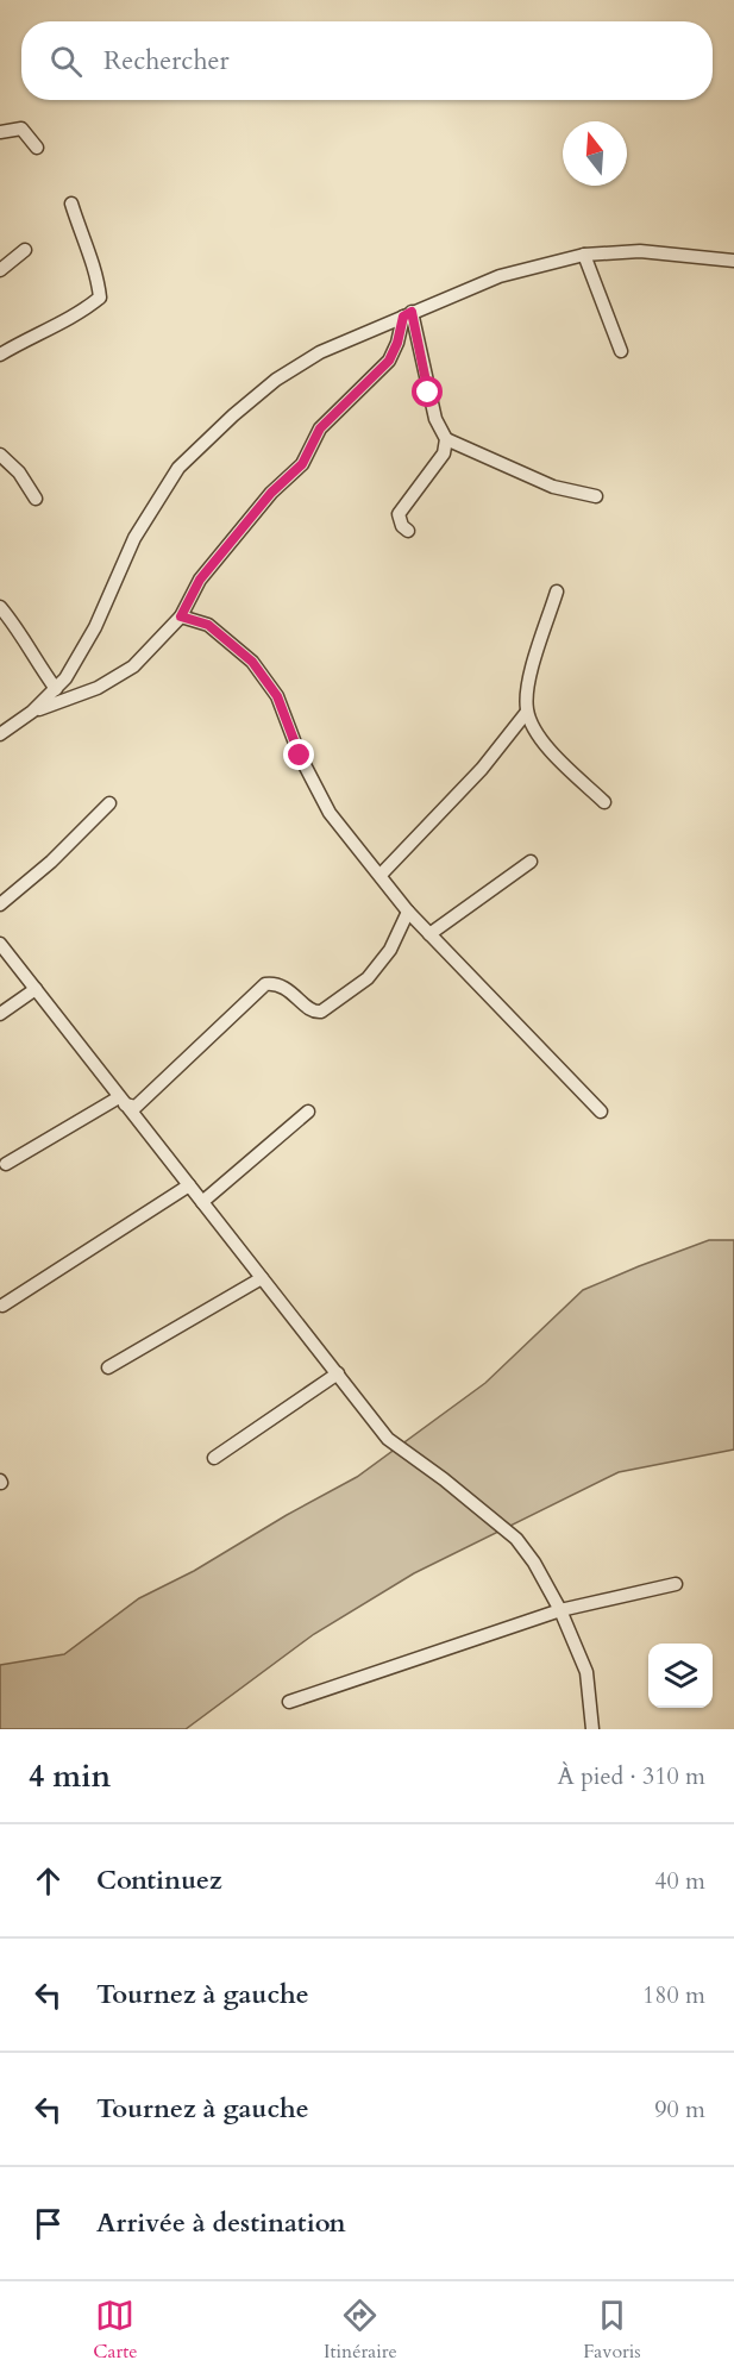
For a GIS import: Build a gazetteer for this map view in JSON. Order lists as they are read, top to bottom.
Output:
{
  "north": "top",
  "page": {
    "search": "Rechercher",
    "heading": ["4 min", "À pied · 310 m"],
    "list": [
      ["Continuez", "40 m"],
      ["Tournez à gauche", "180 m"],
      ["Tournez à gauche", "90 m"],
      "Arrivée à destination"
    ],
    "nav": ["Carte", "Itinéraire", "Favoris"]
  }
}
